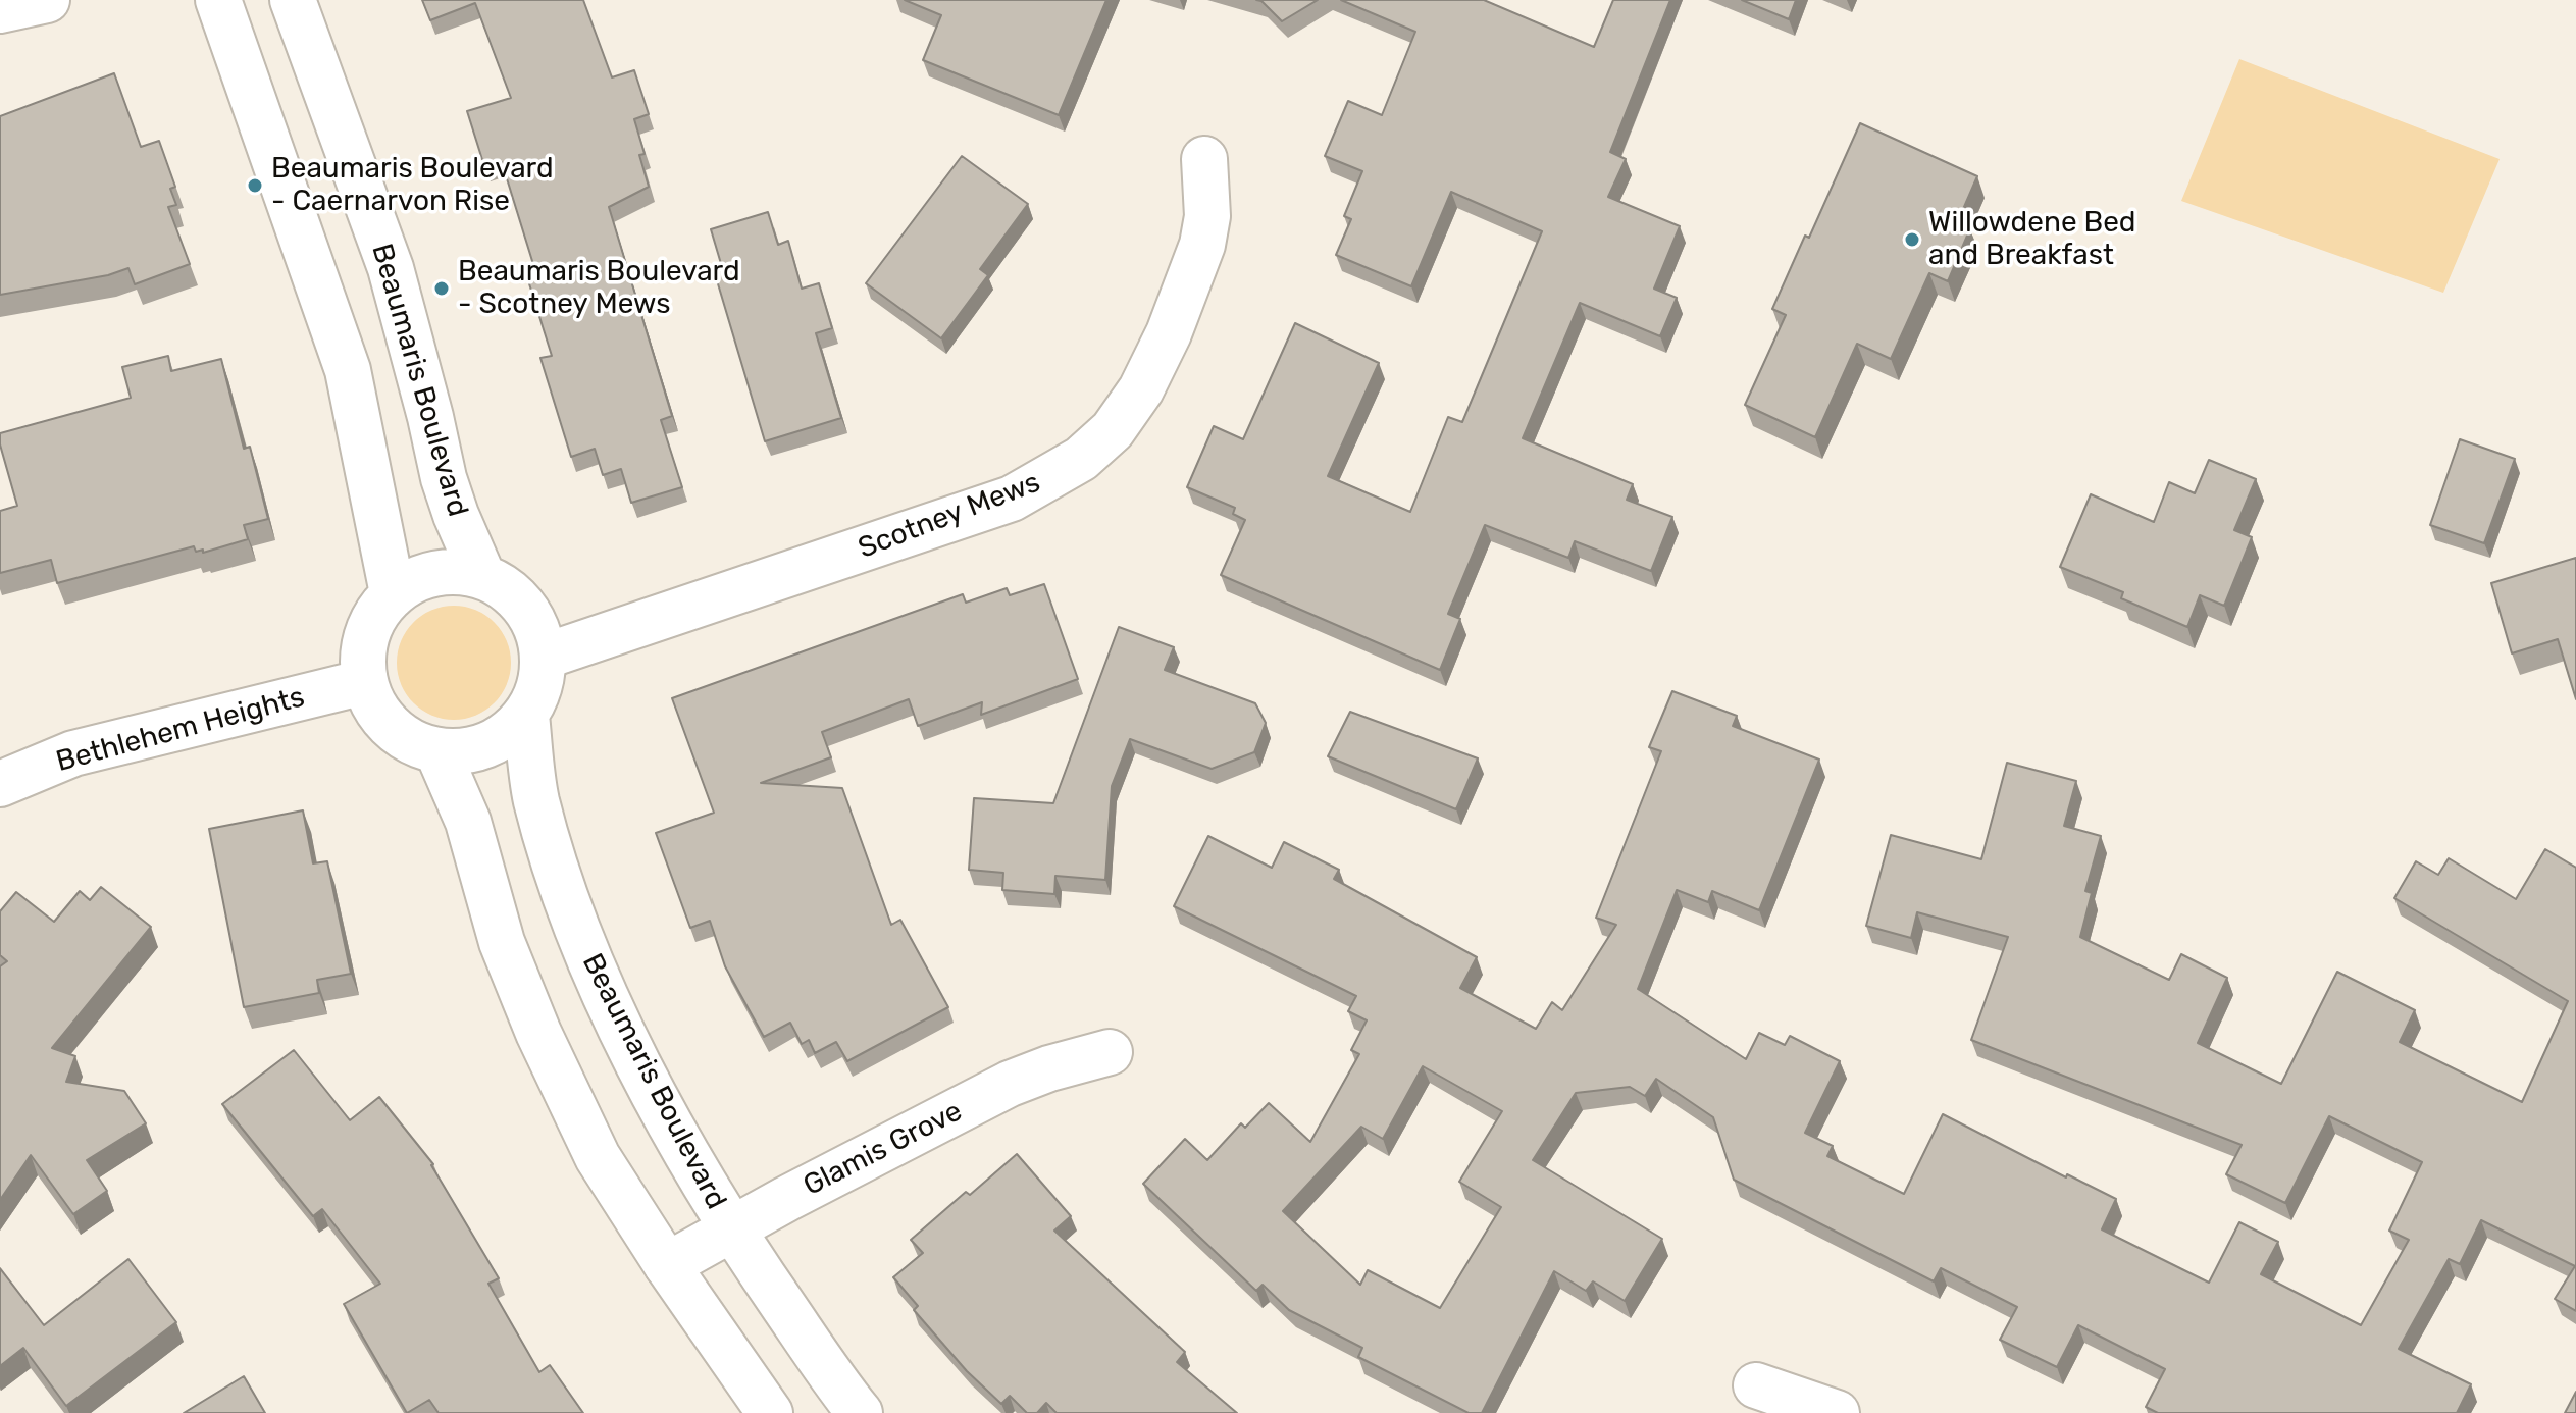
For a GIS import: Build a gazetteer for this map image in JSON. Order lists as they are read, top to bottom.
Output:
{
  "streets": {
    "street": [
      "Beaumaris Boulevard",
      "Scotney Mews",
      "Bethlehem Heights",
      "Glamis Grove"
    ]
  },
  "crossings": [
    ["Beaumaris Boulevard", "Scotney Mews"],
    ["Beaumaris Boulevard", "Bethlehem Heights"],
    ["Beaumaris Boulevard", "Glamis Grove"],
    ["Scotney Mews", "Bethlehem Heights"]
  ],
  "places": ["Beaumaris Boulevard - Caernarvon Rise", "Willowdene Bed and Breakfast", "Beaumaris Boulevard - Scotney Mews"]
}
